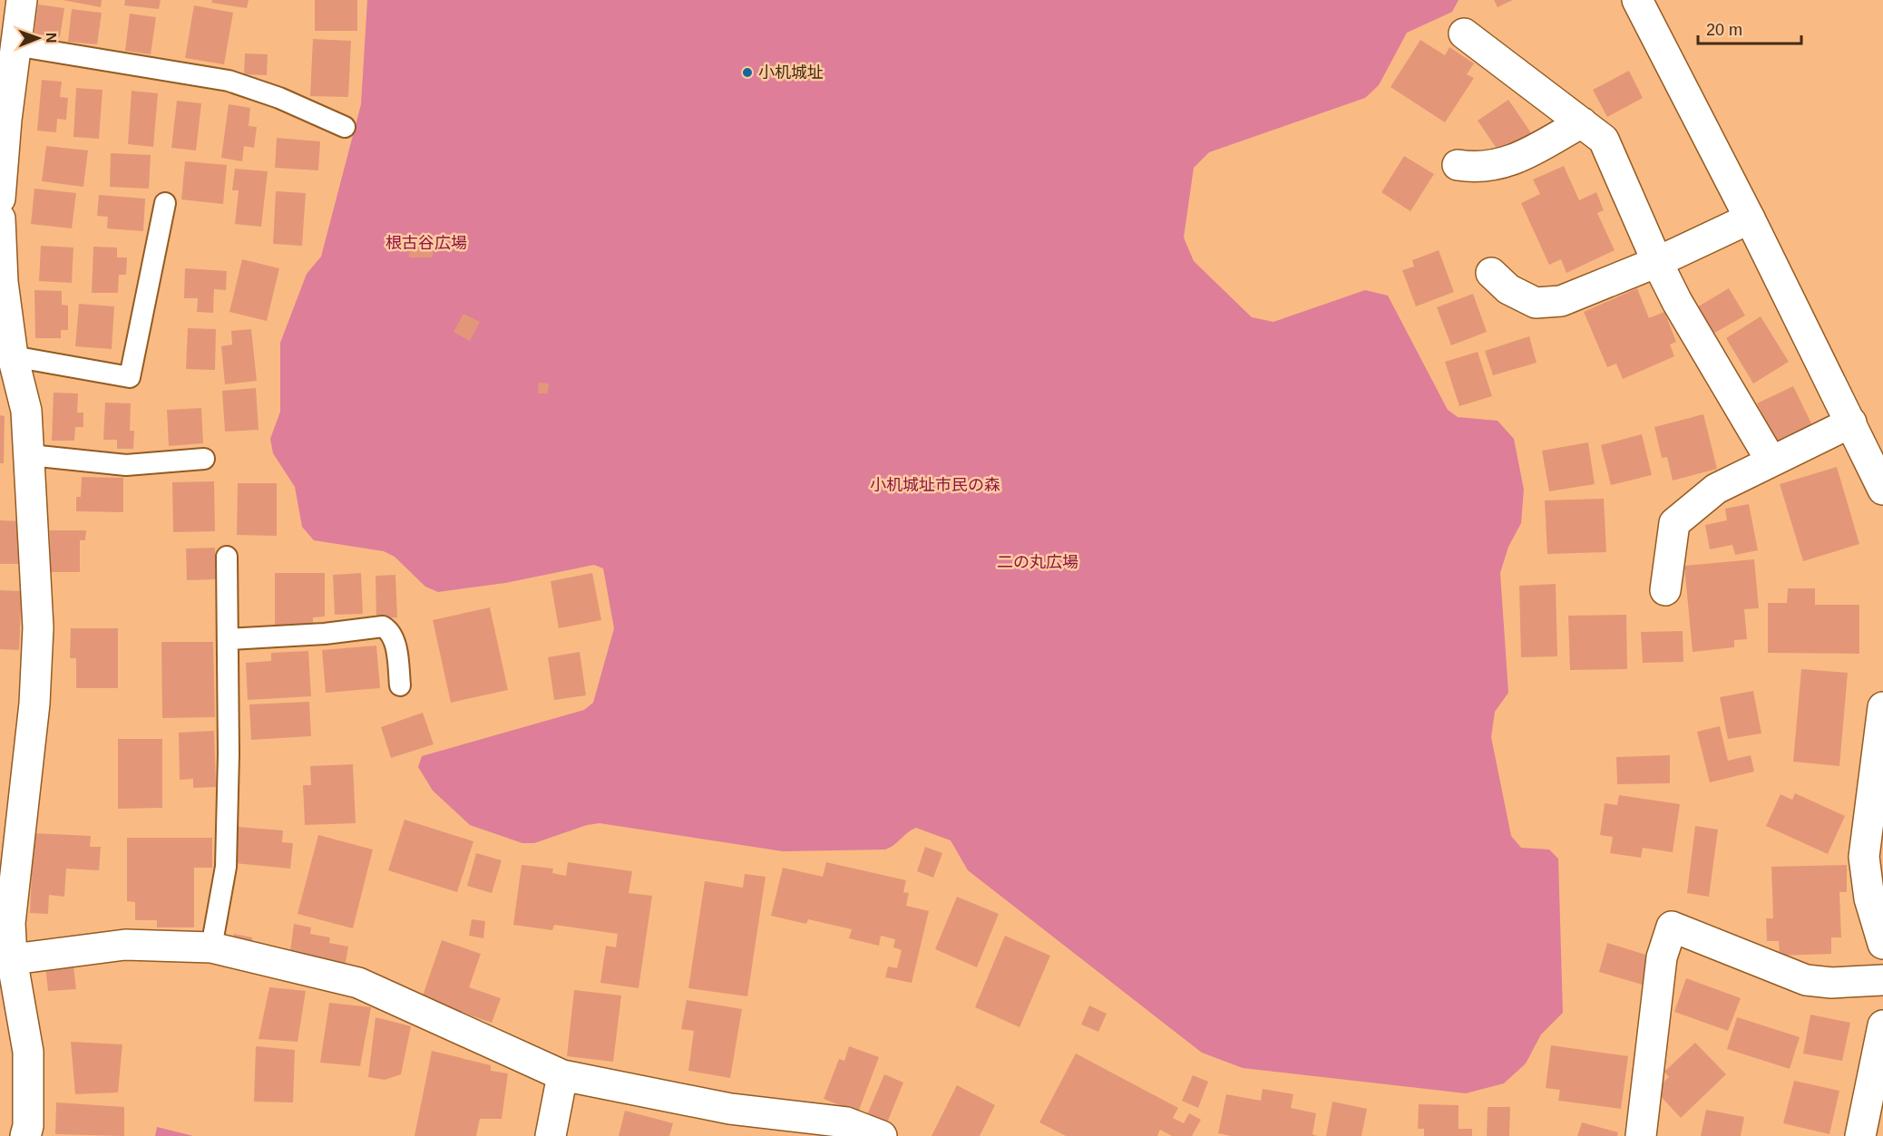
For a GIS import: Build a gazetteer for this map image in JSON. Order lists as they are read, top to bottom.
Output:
{
  "parks": ["根古谷広場", "小机城址市民の森", "二の丸広場"],
  "places": ["小机城址"],
  "scale_bar": "20 m",
  "north": "right"
}
